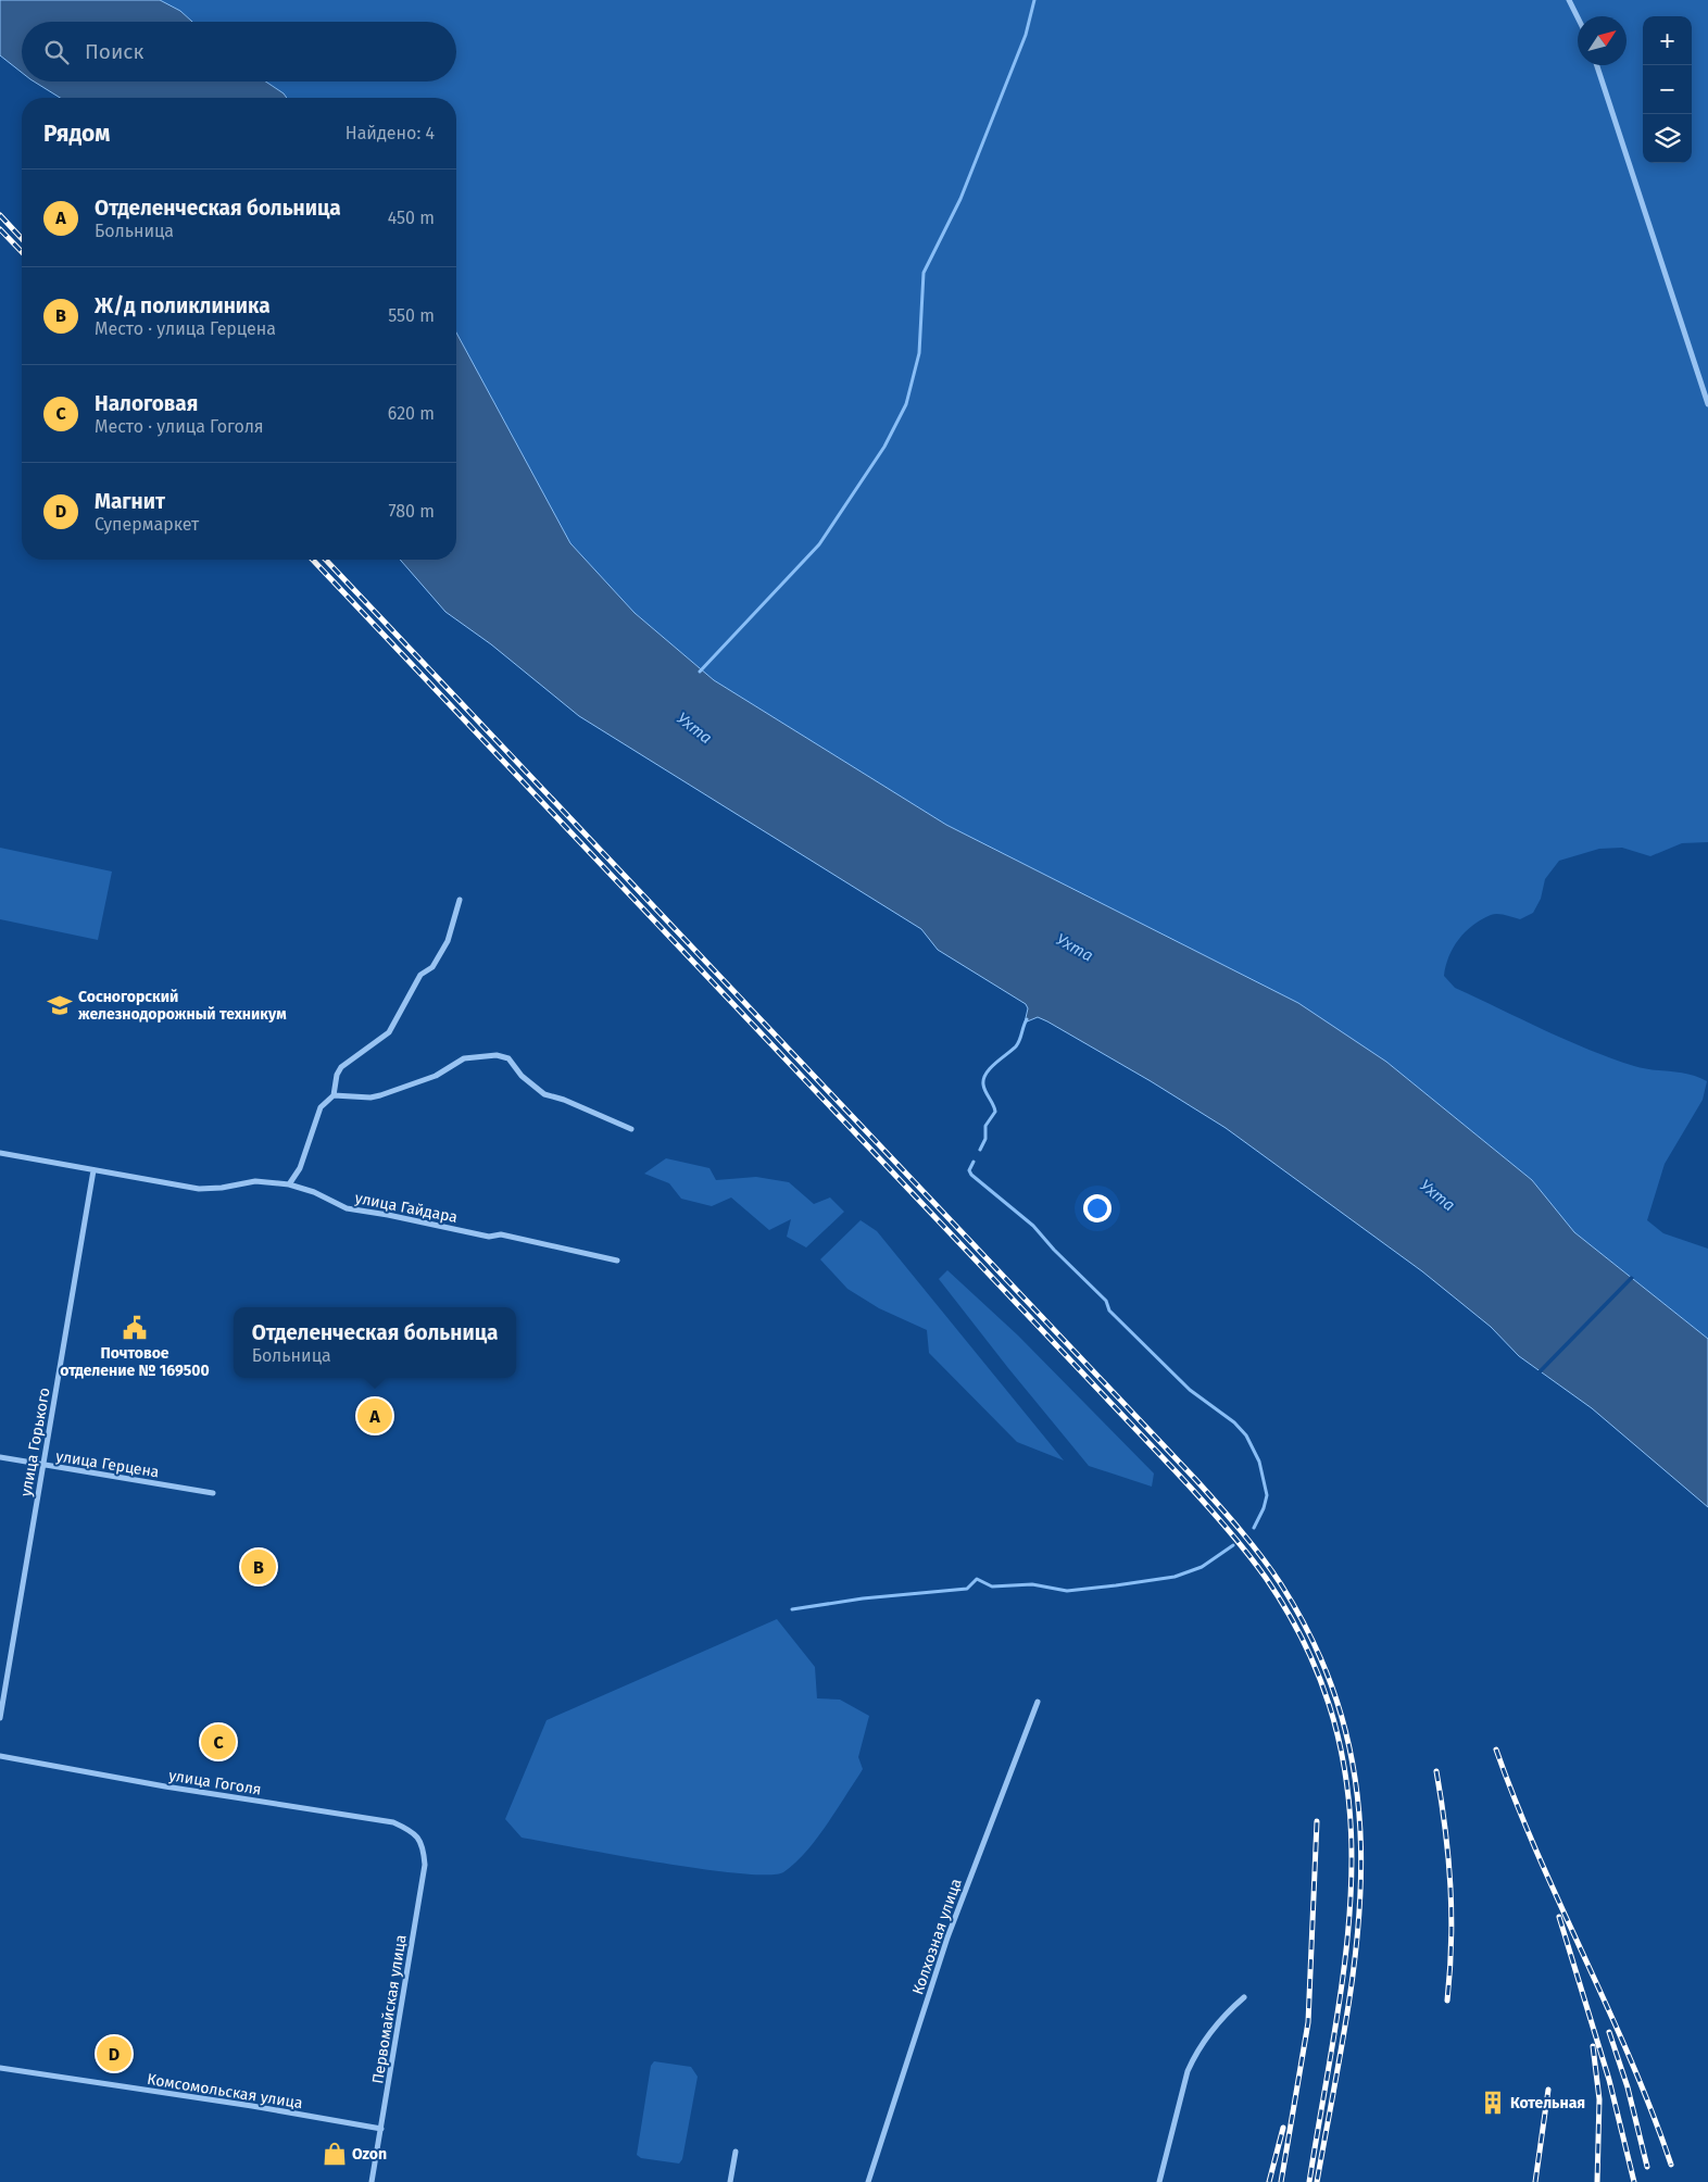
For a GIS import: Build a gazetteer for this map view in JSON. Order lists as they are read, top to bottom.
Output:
{
  "streets": {
    "street": [
      "улица Гайдара",
      "улица Горького",
      "улица Герцена",
      "улица Гоголя",
      "Колхозная улица",
      "Первомайская улица",
      "Комсомольская улица"
    ]
  },
  "crossings": [
    ["улица Гайдара", "улица Горького"],
    ["улица Горького", "улица Герцена"],
    ["улица Гоголя", "Первомайская улица"],
    ["Первомайская улица", "Комсомольская улица"]
  ],
  "water": ["Ухта"],
  "places": {
    "school or university": ["Сосногорский железнодорожный техникум"],
    "public building": ["Почтовое отделение № 169500"],
    "building": ["Котельная"],
    "shop": ["Ozon"]
  },
  "north": "top right",
  "page": {
    "map_buttons": ["+", "−"],
    "search": "Поиск",
    "heading": ["Рядом", "Найдено: 4"],
    "list": [
      {
        "mark": "A",
        "name": "Отделенческая больница",
        "note": "Больница",
        "value": "450 m"
      },
      {
        "mark": "B",
        "name": "Ж/д поликлиника",
        "note": "Место · улица Герцена",
        "value": "550 m"
      },
      {
        "mark": "C",
        "name": "Налоговая",
        "note": "Место · улица Гоголя",
        "value": "620 m"
      },
      {
        "mark": "D",
        "name": "Магнит",
        "note": "Супермаркет",
        "value": "780 m"
      }
    ],
    "popup": ["Отделенческая больница", "Больница"],
    "pins": [
      "A",
      "B",
      "C",
      "D"
    ]
  }
}
